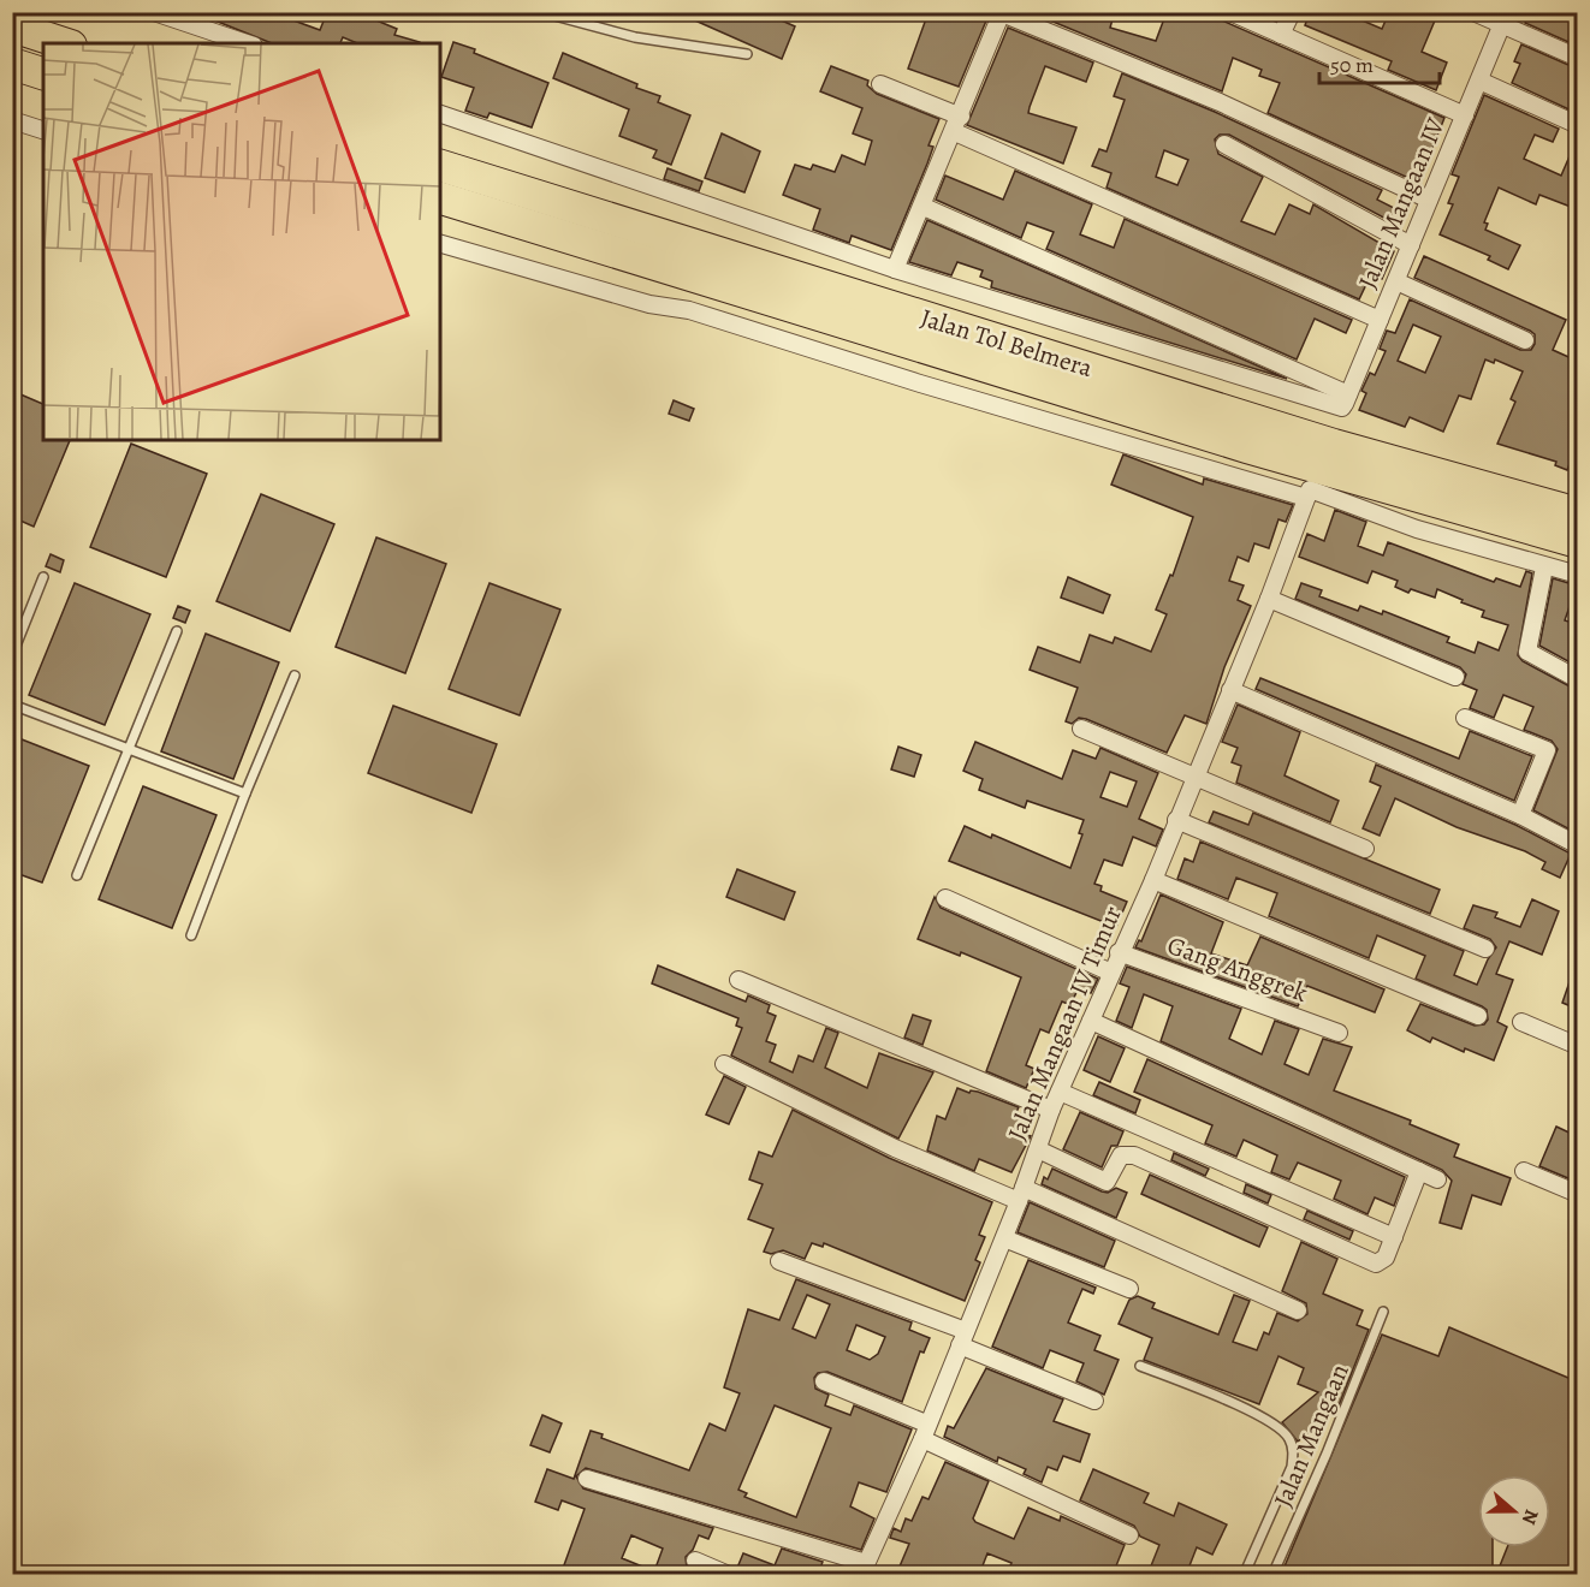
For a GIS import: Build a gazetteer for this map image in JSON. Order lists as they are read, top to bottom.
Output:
{
  "streets": {
    "highway": ["Jalan Tol Belmera"],
    "street": ["Jalan Mangaan IV", "Gang Anggrek", "Jalan Mangaan IV Timur"],
    "lane": ["Jalan Mangaan"]
  },
  "crossings": [
    ["Gang Anggrek", "Jalan Mangaan IV Timur"]
  ],
  "scale_bar": "50 m",
  "north": "right"
}
